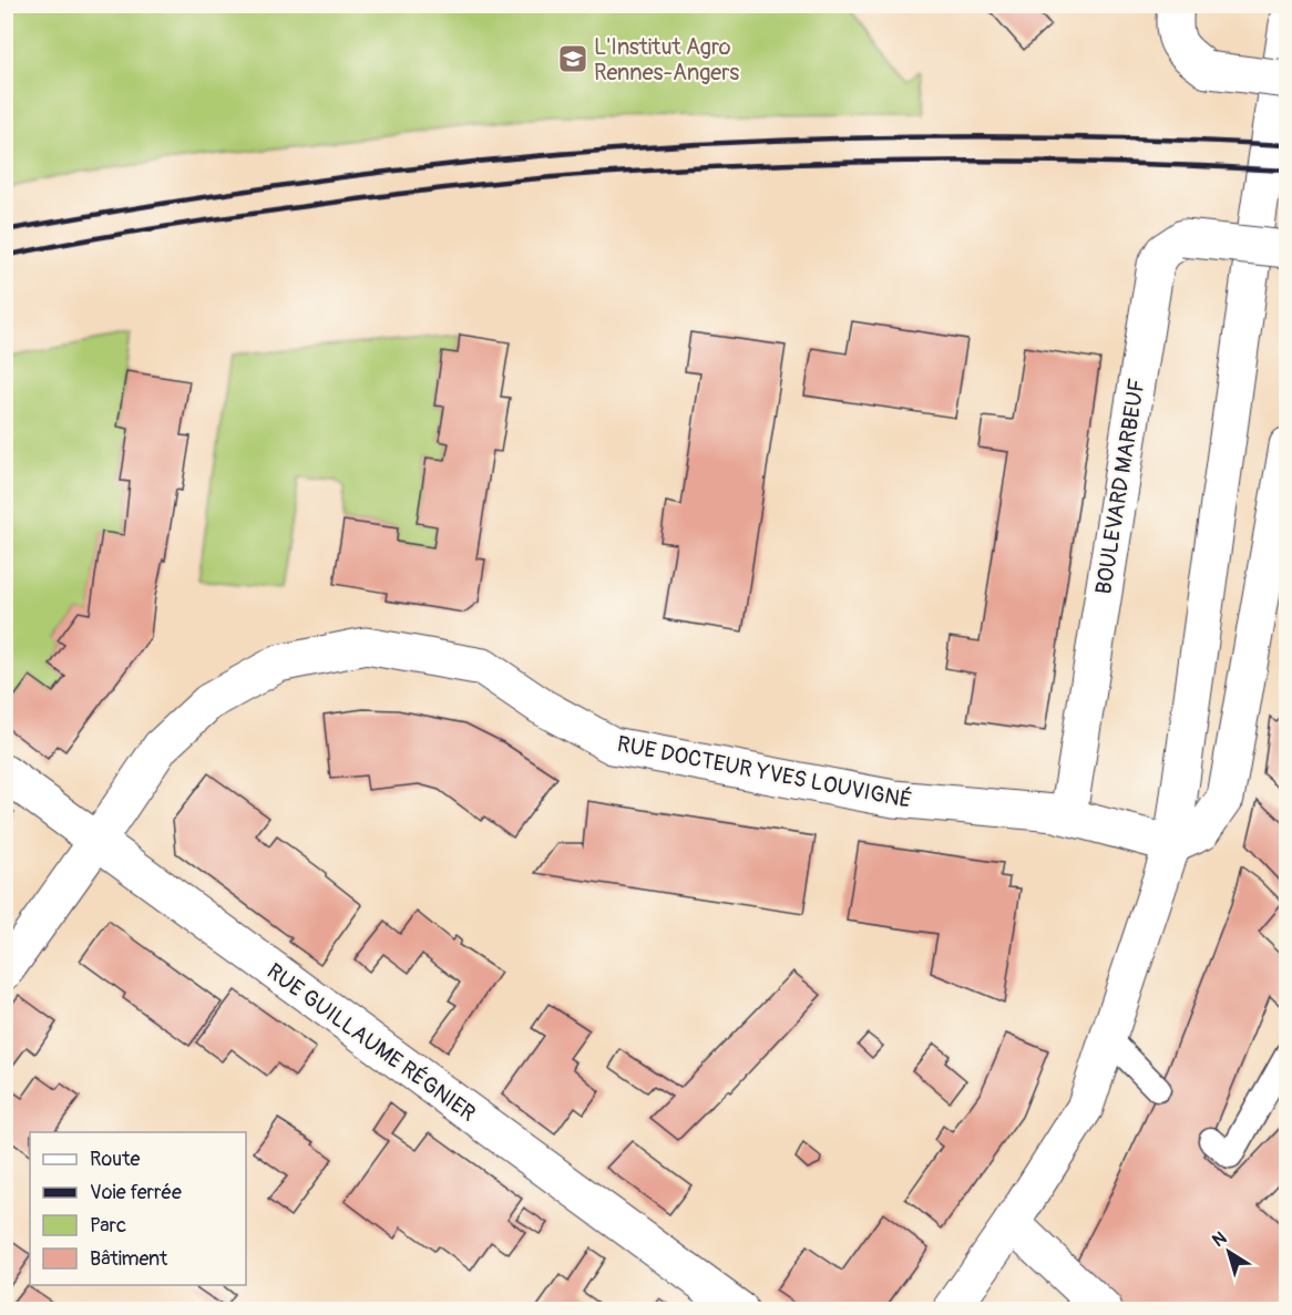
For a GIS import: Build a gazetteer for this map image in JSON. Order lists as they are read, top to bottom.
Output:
{
  "streets": {
    "street": ["BOULEVARD MARBEUF", "RUE DOCTEUR YVES LOUVIGNÉ", "RUE GUILLAUME RÉGNIER"]
  },
  "crossings": [
    ["BOULEVARD MARBEUF", "RUE DOCTEUR YVES LOUVIGNÉ"],
    ["RUE DOCTEUR YVES LOUVIGNÉ", "RUE GUILLAUME RÉGNIER"]
  ],
  "places": {
    "school or university": ["L'Institut Agro Rennes-Angers"]
  },
  "legend": [
    "Route",
    "Voie ferrée",
    "Parc",
    "Bâtiment"
  ],
  "north": "top left"
}
